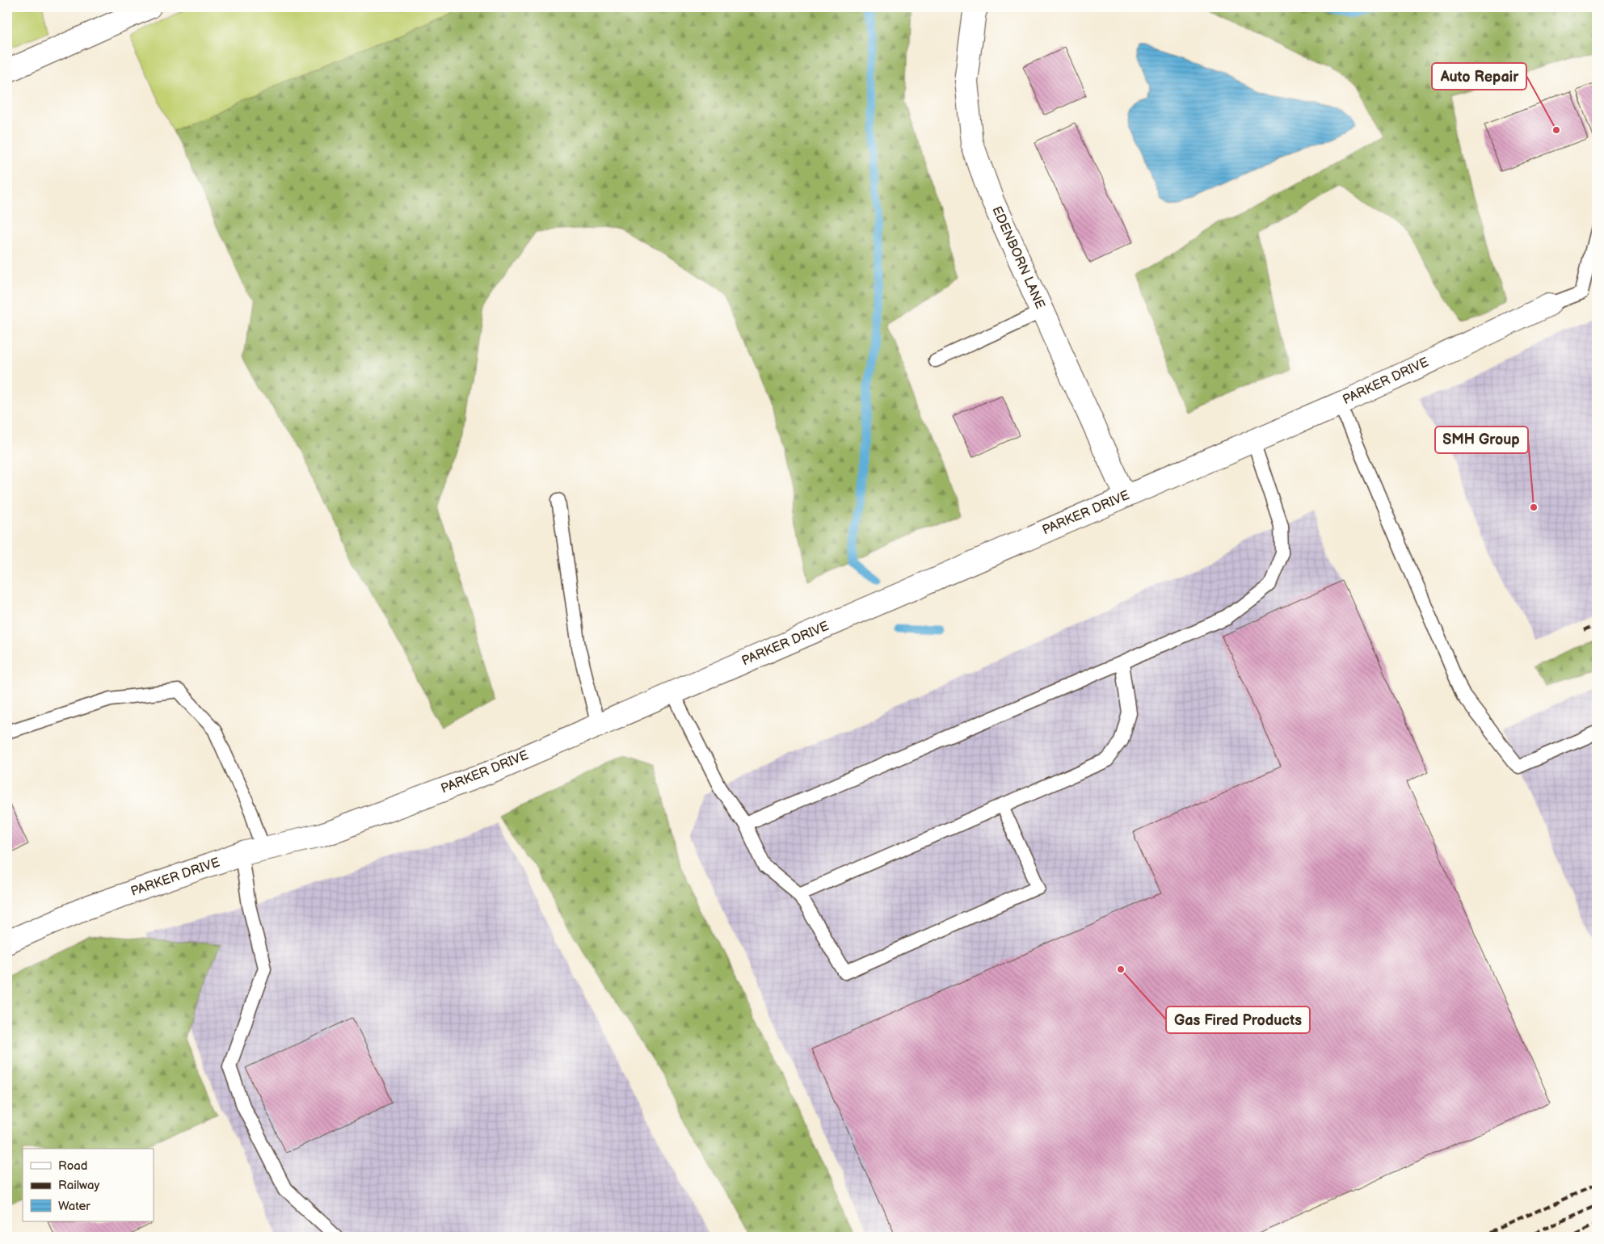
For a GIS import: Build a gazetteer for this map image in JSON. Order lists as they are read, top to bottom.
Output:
{
  "streets": {
    "street": ["EDENBORN LANE", "PARKER DRIVE"]
  },
  "crossings": [
    ["EDENBORN LANE", "PARKER DRIVE"]
  ],
  "places": ["Auto Repair", "SMH Group", "Gas Fired Products"],
  "legend": ["Road", "Railway", "Water"]
}
